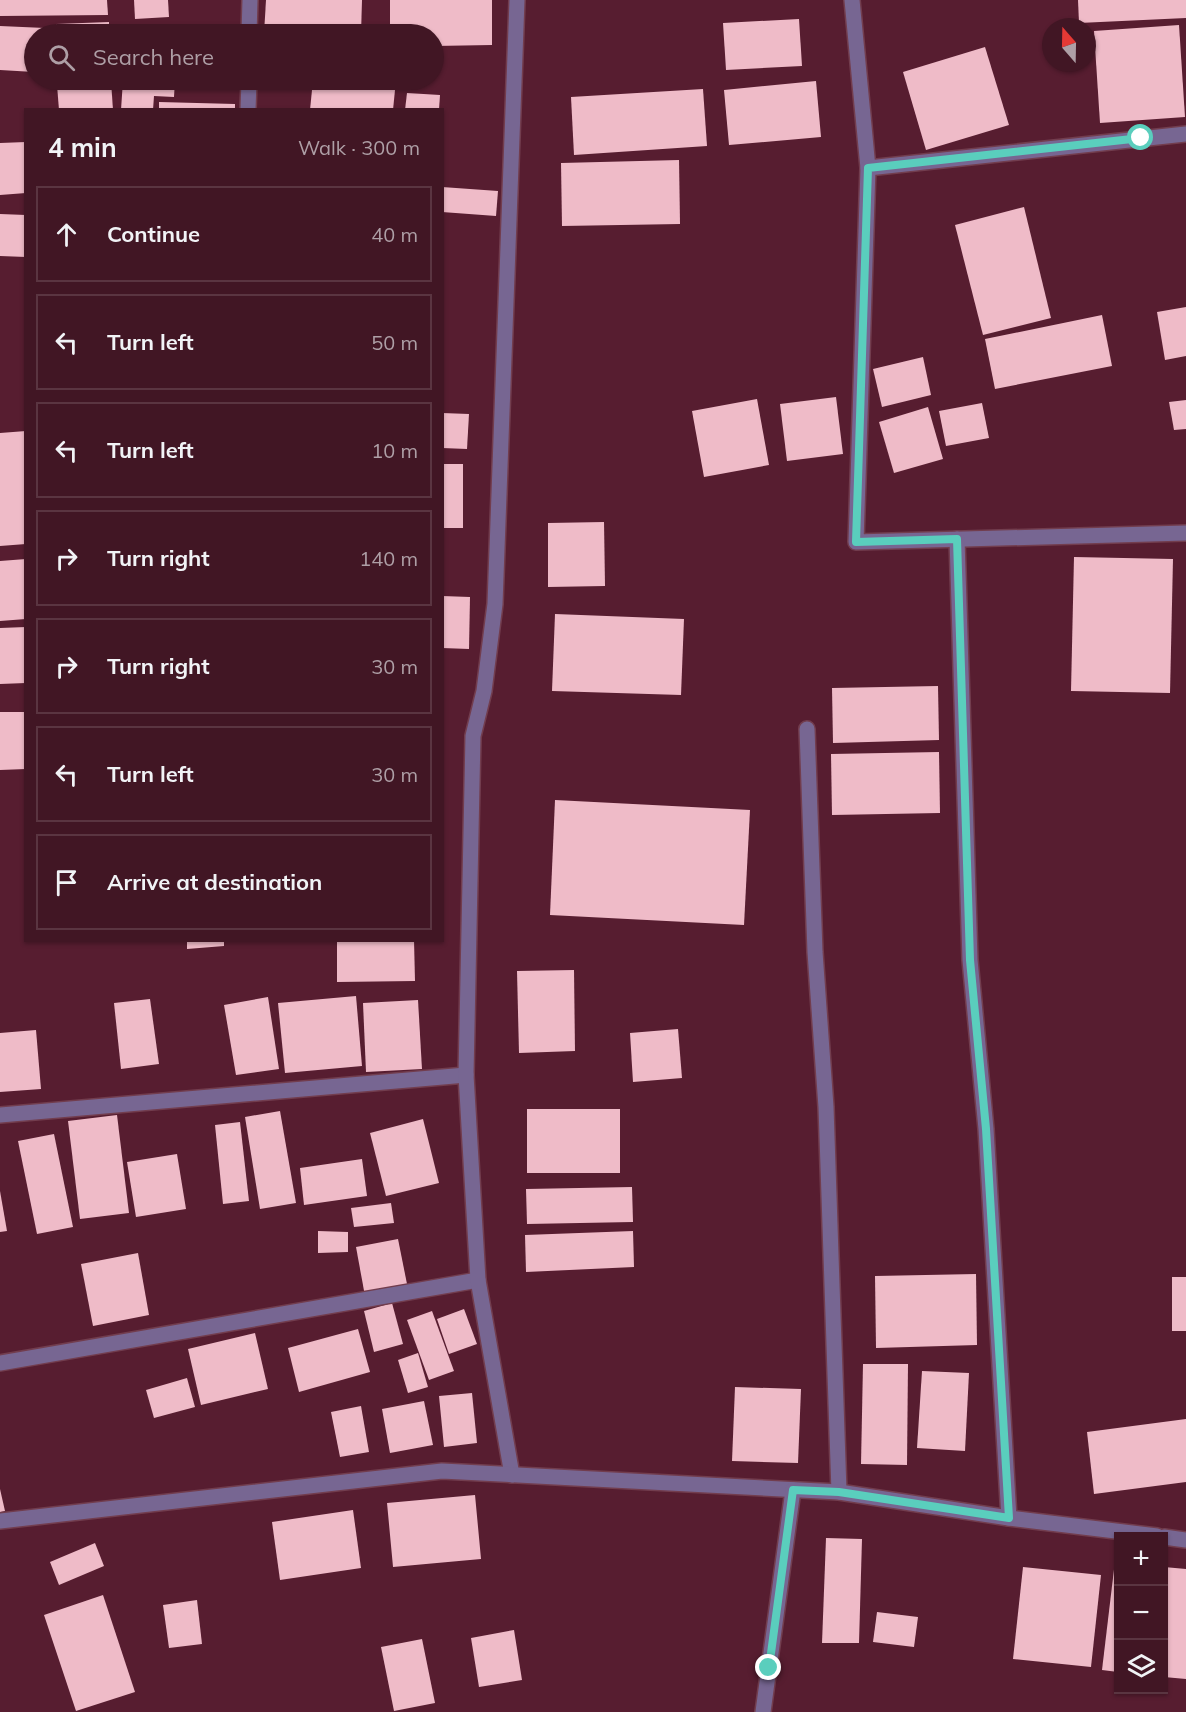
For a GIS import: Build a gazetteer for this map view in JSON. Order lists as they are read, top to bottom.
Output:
{
  "north": "top",
  "page": {
    "search": "Search here",
    "heading": ["4 min", "Walk · 300 m"],
    "list": [
      ["Continue", "40 m"],
      ["Turn left", "50 m"],
      ["Turn left", "10 m"],
      ["Turn right", "140 m"],
      ["Turn right", "30 m"],
      ["Turn left", "30 m"],
      "Arrive at destination"
    ],
    "map_buttons": ["+", "−"]
  }
}
